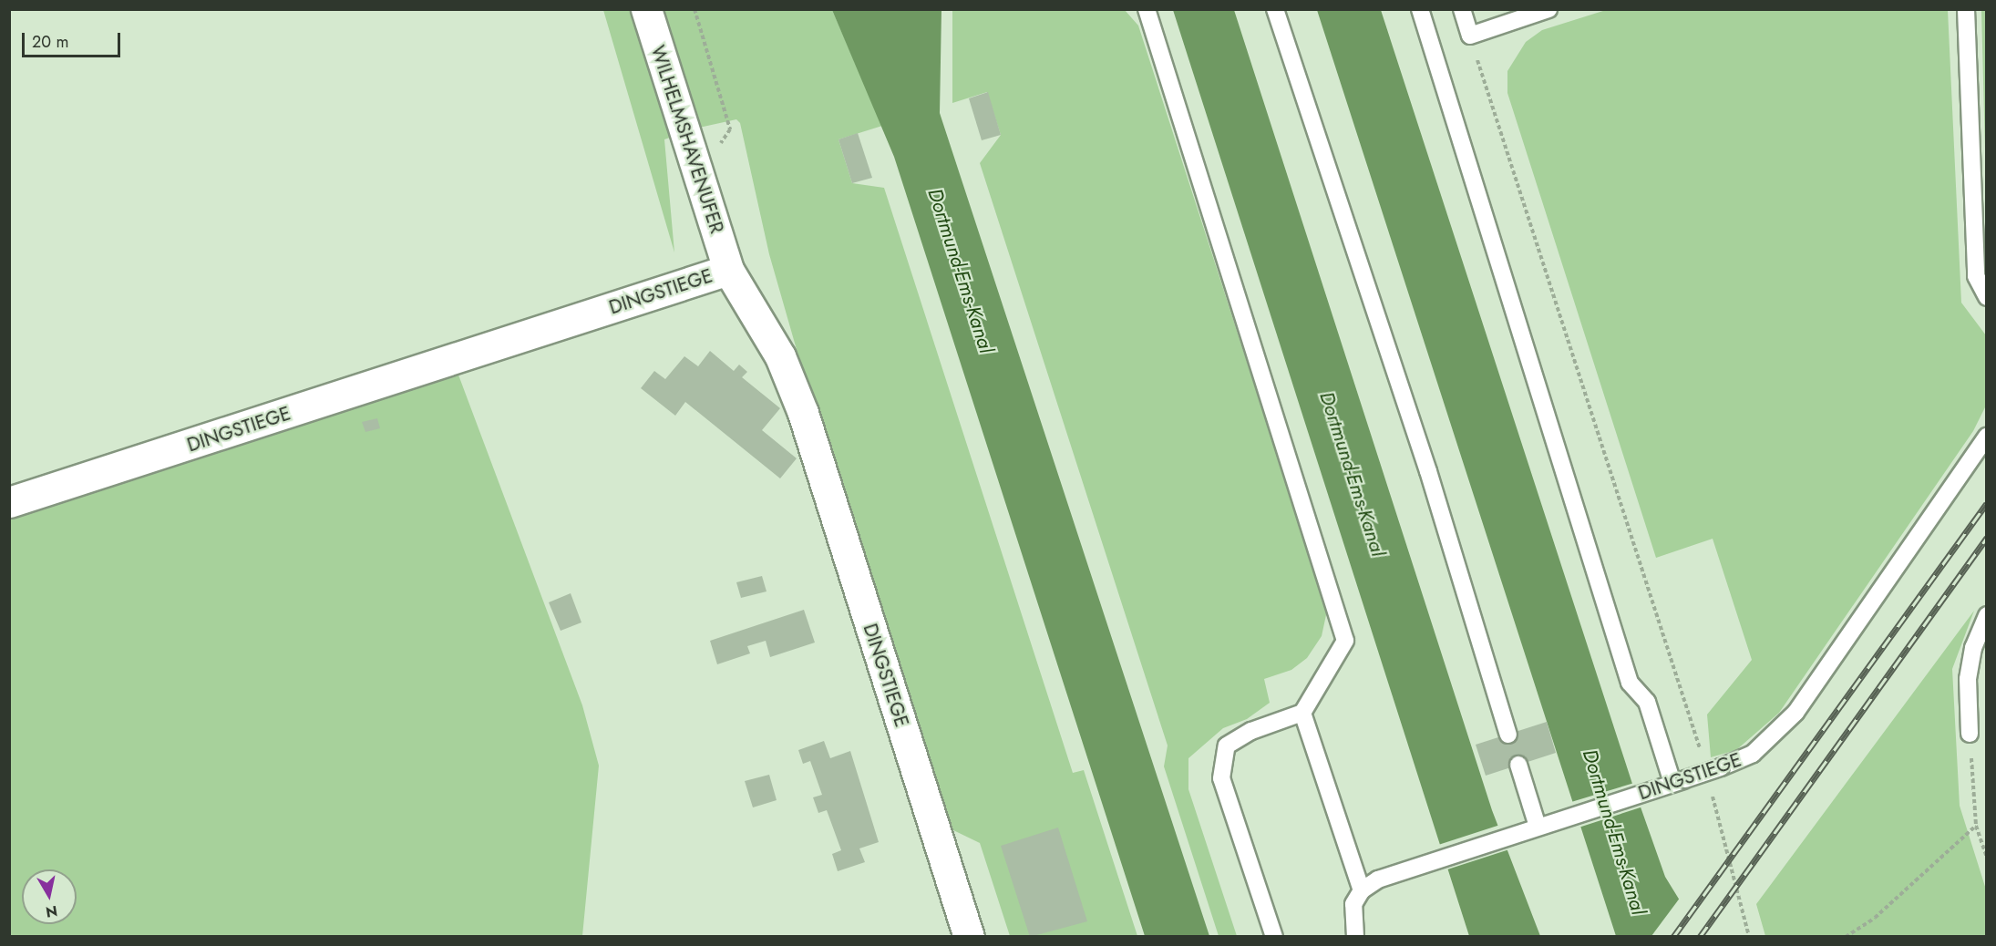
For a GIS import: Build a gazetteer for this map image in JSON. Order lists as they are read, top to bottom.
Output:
{
  "streets": {
    "street": ["WILHELMSHAVENUFER", "DINGSTIEGE"]
  },
  "crossings": [
    ["WILHELMSHAVENUFER", "DINGSTIEGE"]
  ],
  "water": ["Dortmund-Ems-Kanal"],
  "scale_bar": "20 m",
  "north": "bottom"
}
